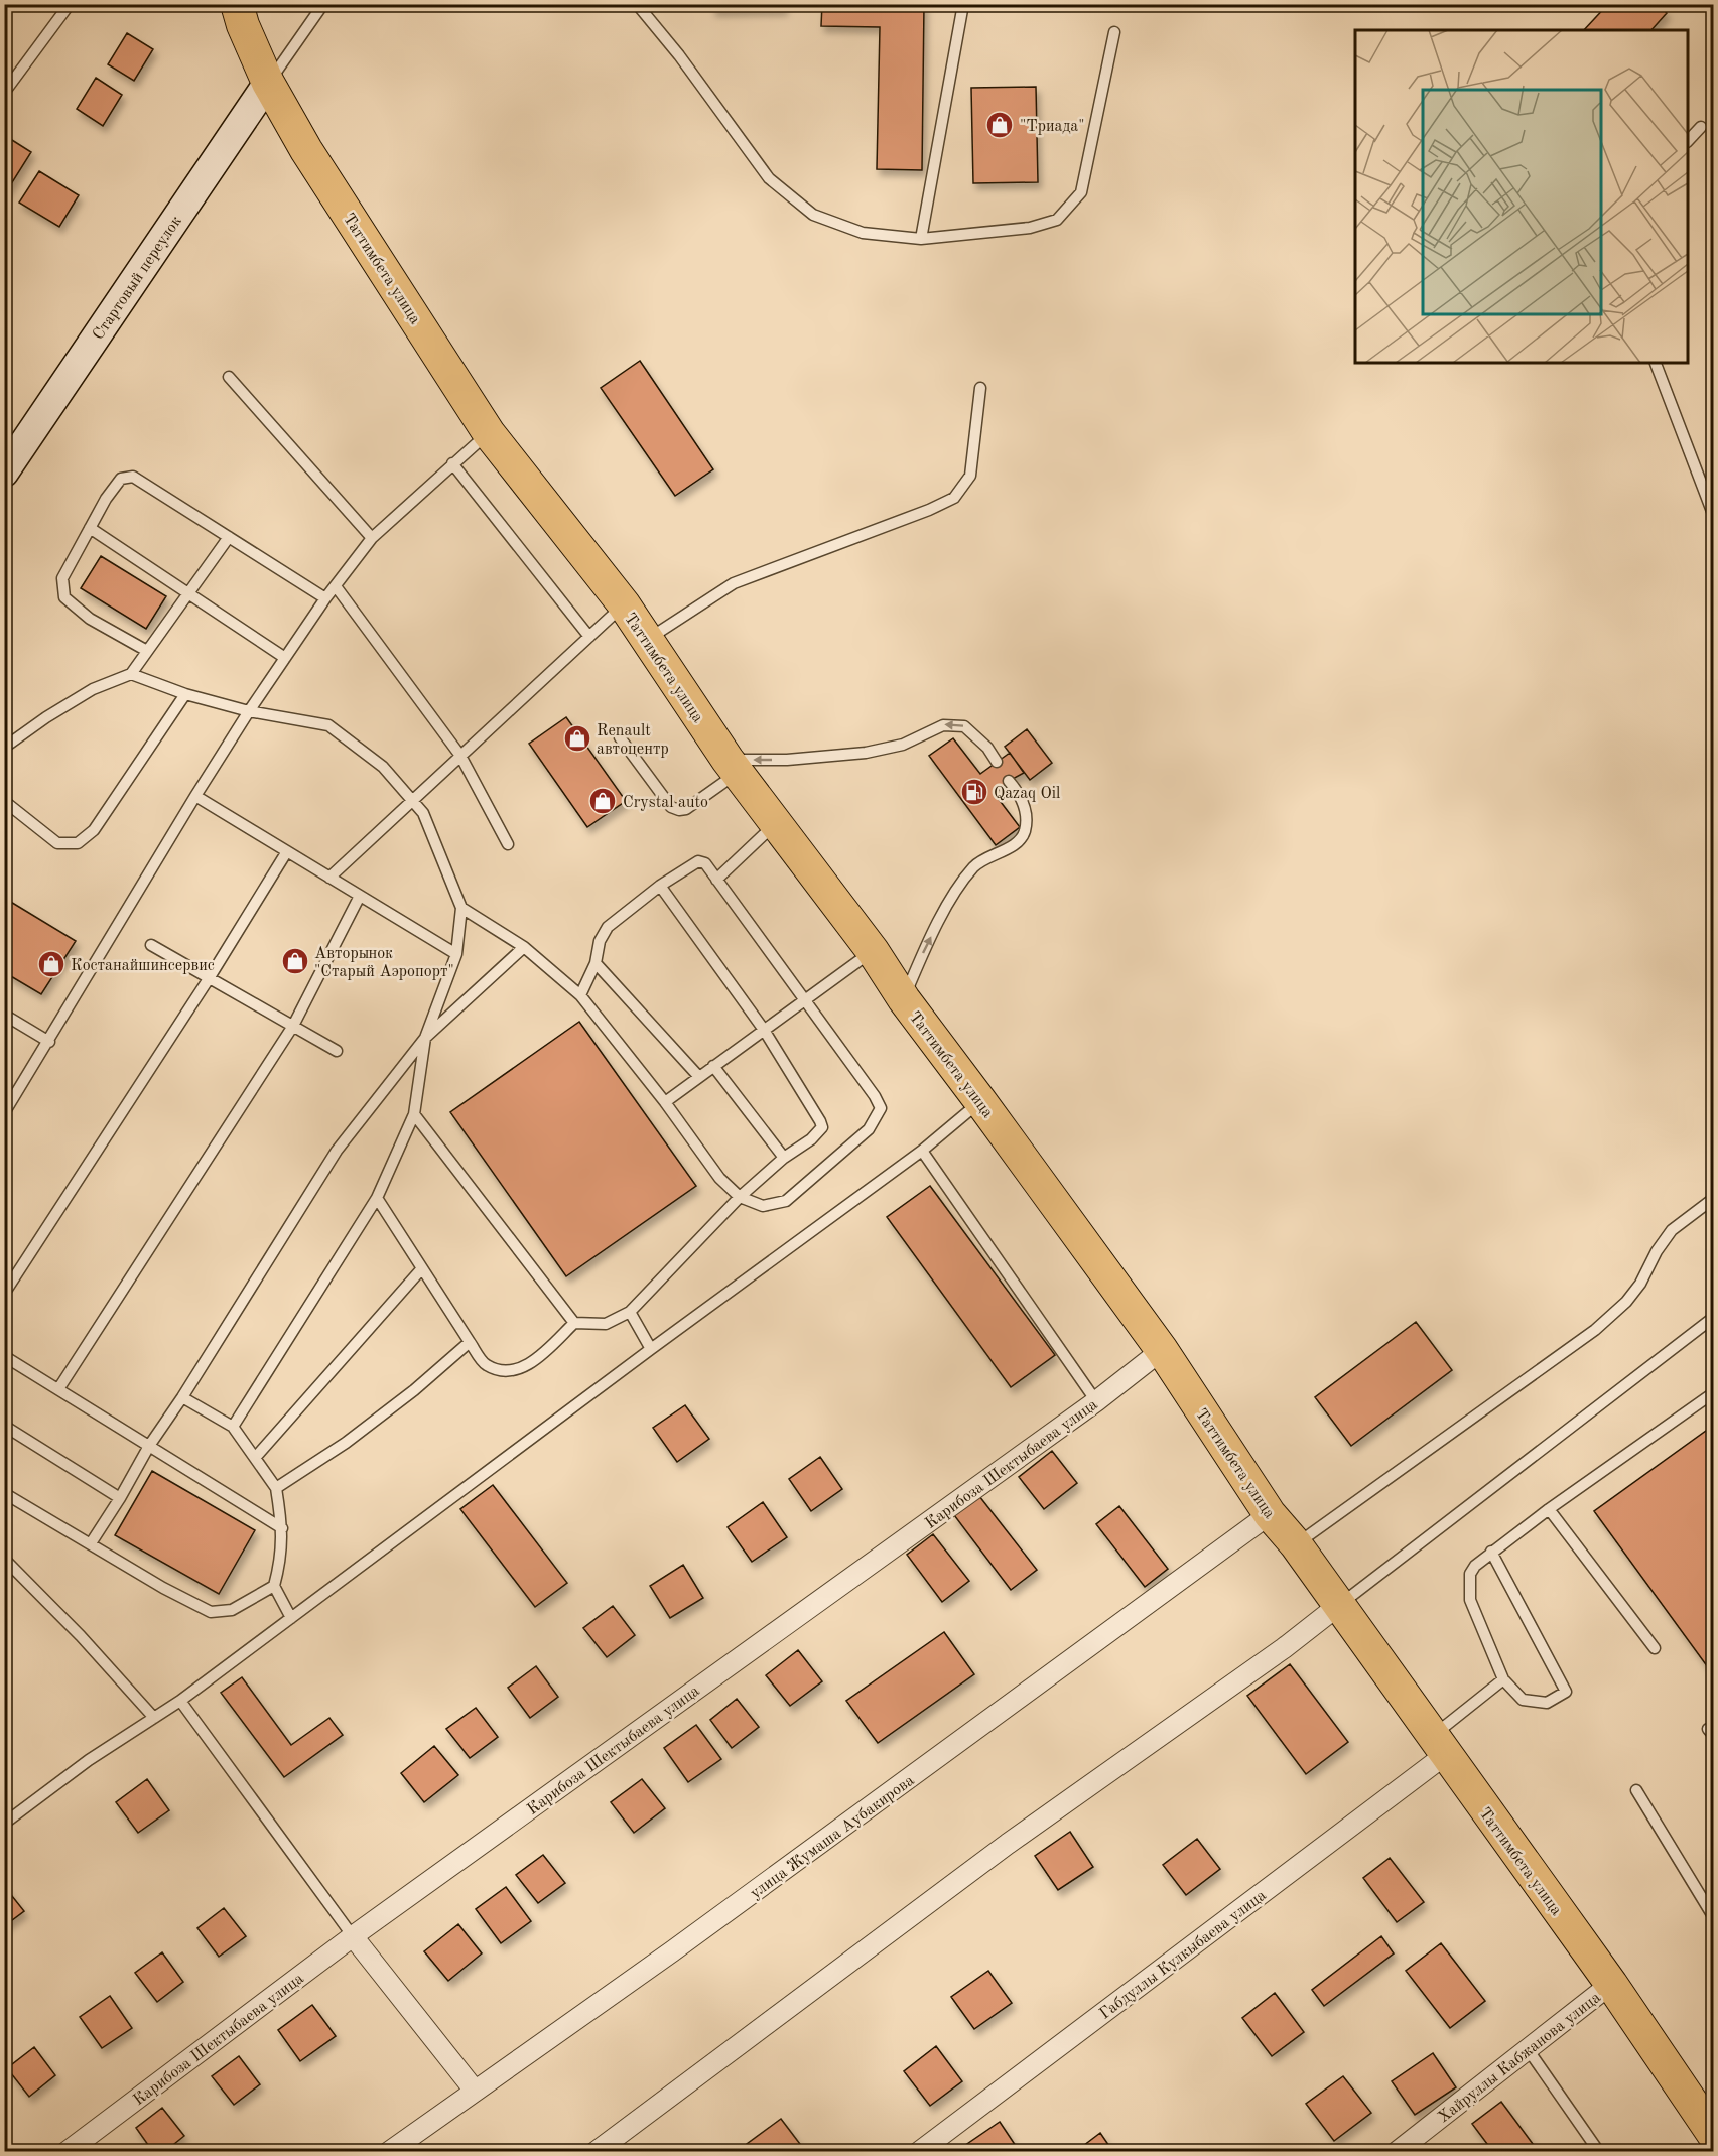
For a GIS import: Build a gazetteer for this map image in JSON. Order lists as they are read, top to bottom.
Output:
{
  "streets": {
    "main road": ["Таттимбета улица"],
    "street": [
      "Стартовый переулок",
      "Карибоза Шектыбаева улица",
      "улица Жумаша Аубакирова",
      "Габдуллы Кулкыбаева улица",
      "Хайруллы Кабжанова улица"
    ]
  },
  "crossings": [
    ["Таттимбета улица", "Стартовый переулок"],
    ["Таттимбета улица", "Карибоза Шектыбаева улица"],
    ["Таттимбета улица", "улица Жумаша Аубакирова"],
    ["Таттимбета улица", "Габдуллы Кулкыбаева улица"],
    ["Таттимбета улица", "Хайруллы Кабжанова улица"]
  ],
  "places": {
    "shop": [
      "\"Триада\"",
      "Renault автоцентр",
      "Crystal auto",
      "Авторынок \"Старый Аэропорт\"",
      "Костанайшинсервис"
    ],
    "fuel station": ["Qazaq Oil"]
  }
}
